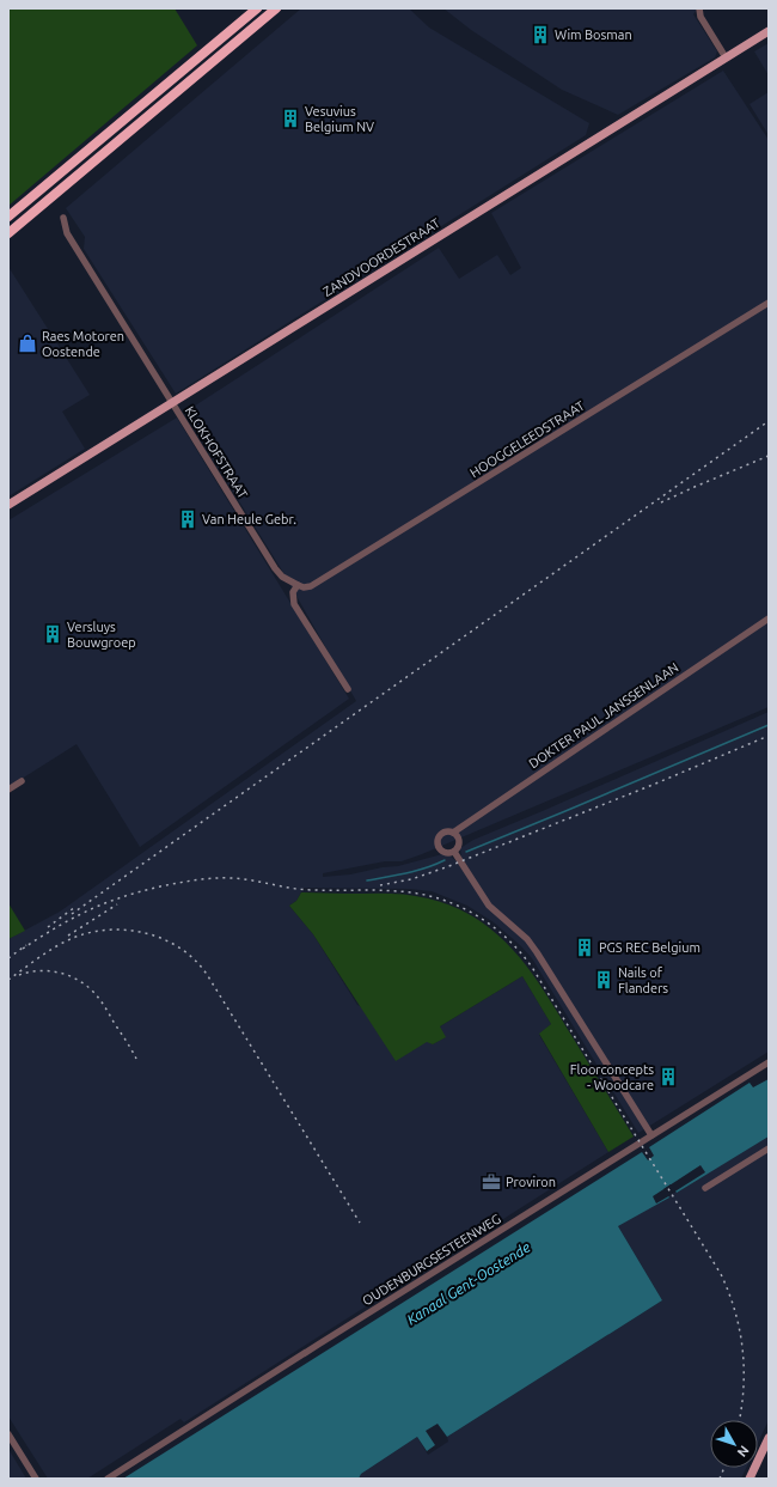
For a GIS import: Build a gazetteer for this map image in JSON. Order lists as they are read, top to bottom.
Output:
{
  "streets": {
    "main road": ["ZANDVOORDESTRAAT"],
    "street": [
      "HOOGGELEEDSTRAAT",
      "KLOKHOFSTRAAT",
      "DOKTER PAUL JANSSENLAAN",
      "OUDENBURGSESTEENWEG"
    ]
  },
  "crossings": [
    ["ZANDVOORDESTRAAT", "KLOKHOFSTRAAT"],
    ["HOOGGELEEDSTRAAT", "KLOKHOFSTRAAT"],
    ["DOKTER PAUL JANSSENLAAN", "OUDENBURGSESTEENWEG"]
  ],
  "water": ["Kanaal Gent-Oostende"],
  "places": {
    "building": [
      "Wim Bosman",
      "Vesuvius Belgium NV",
      "Van Heule Gebr.",
      "Versluys Bouwgroep",
      "PGS REC Belgium",
      "Nails of Flanders",
      "Floorconcepts - Woodcare"
    ],
    "shop": ["Raes Motoren Oostende"],
    "office": ["Proviron"]
  },
  "north": "bottom right"
}
